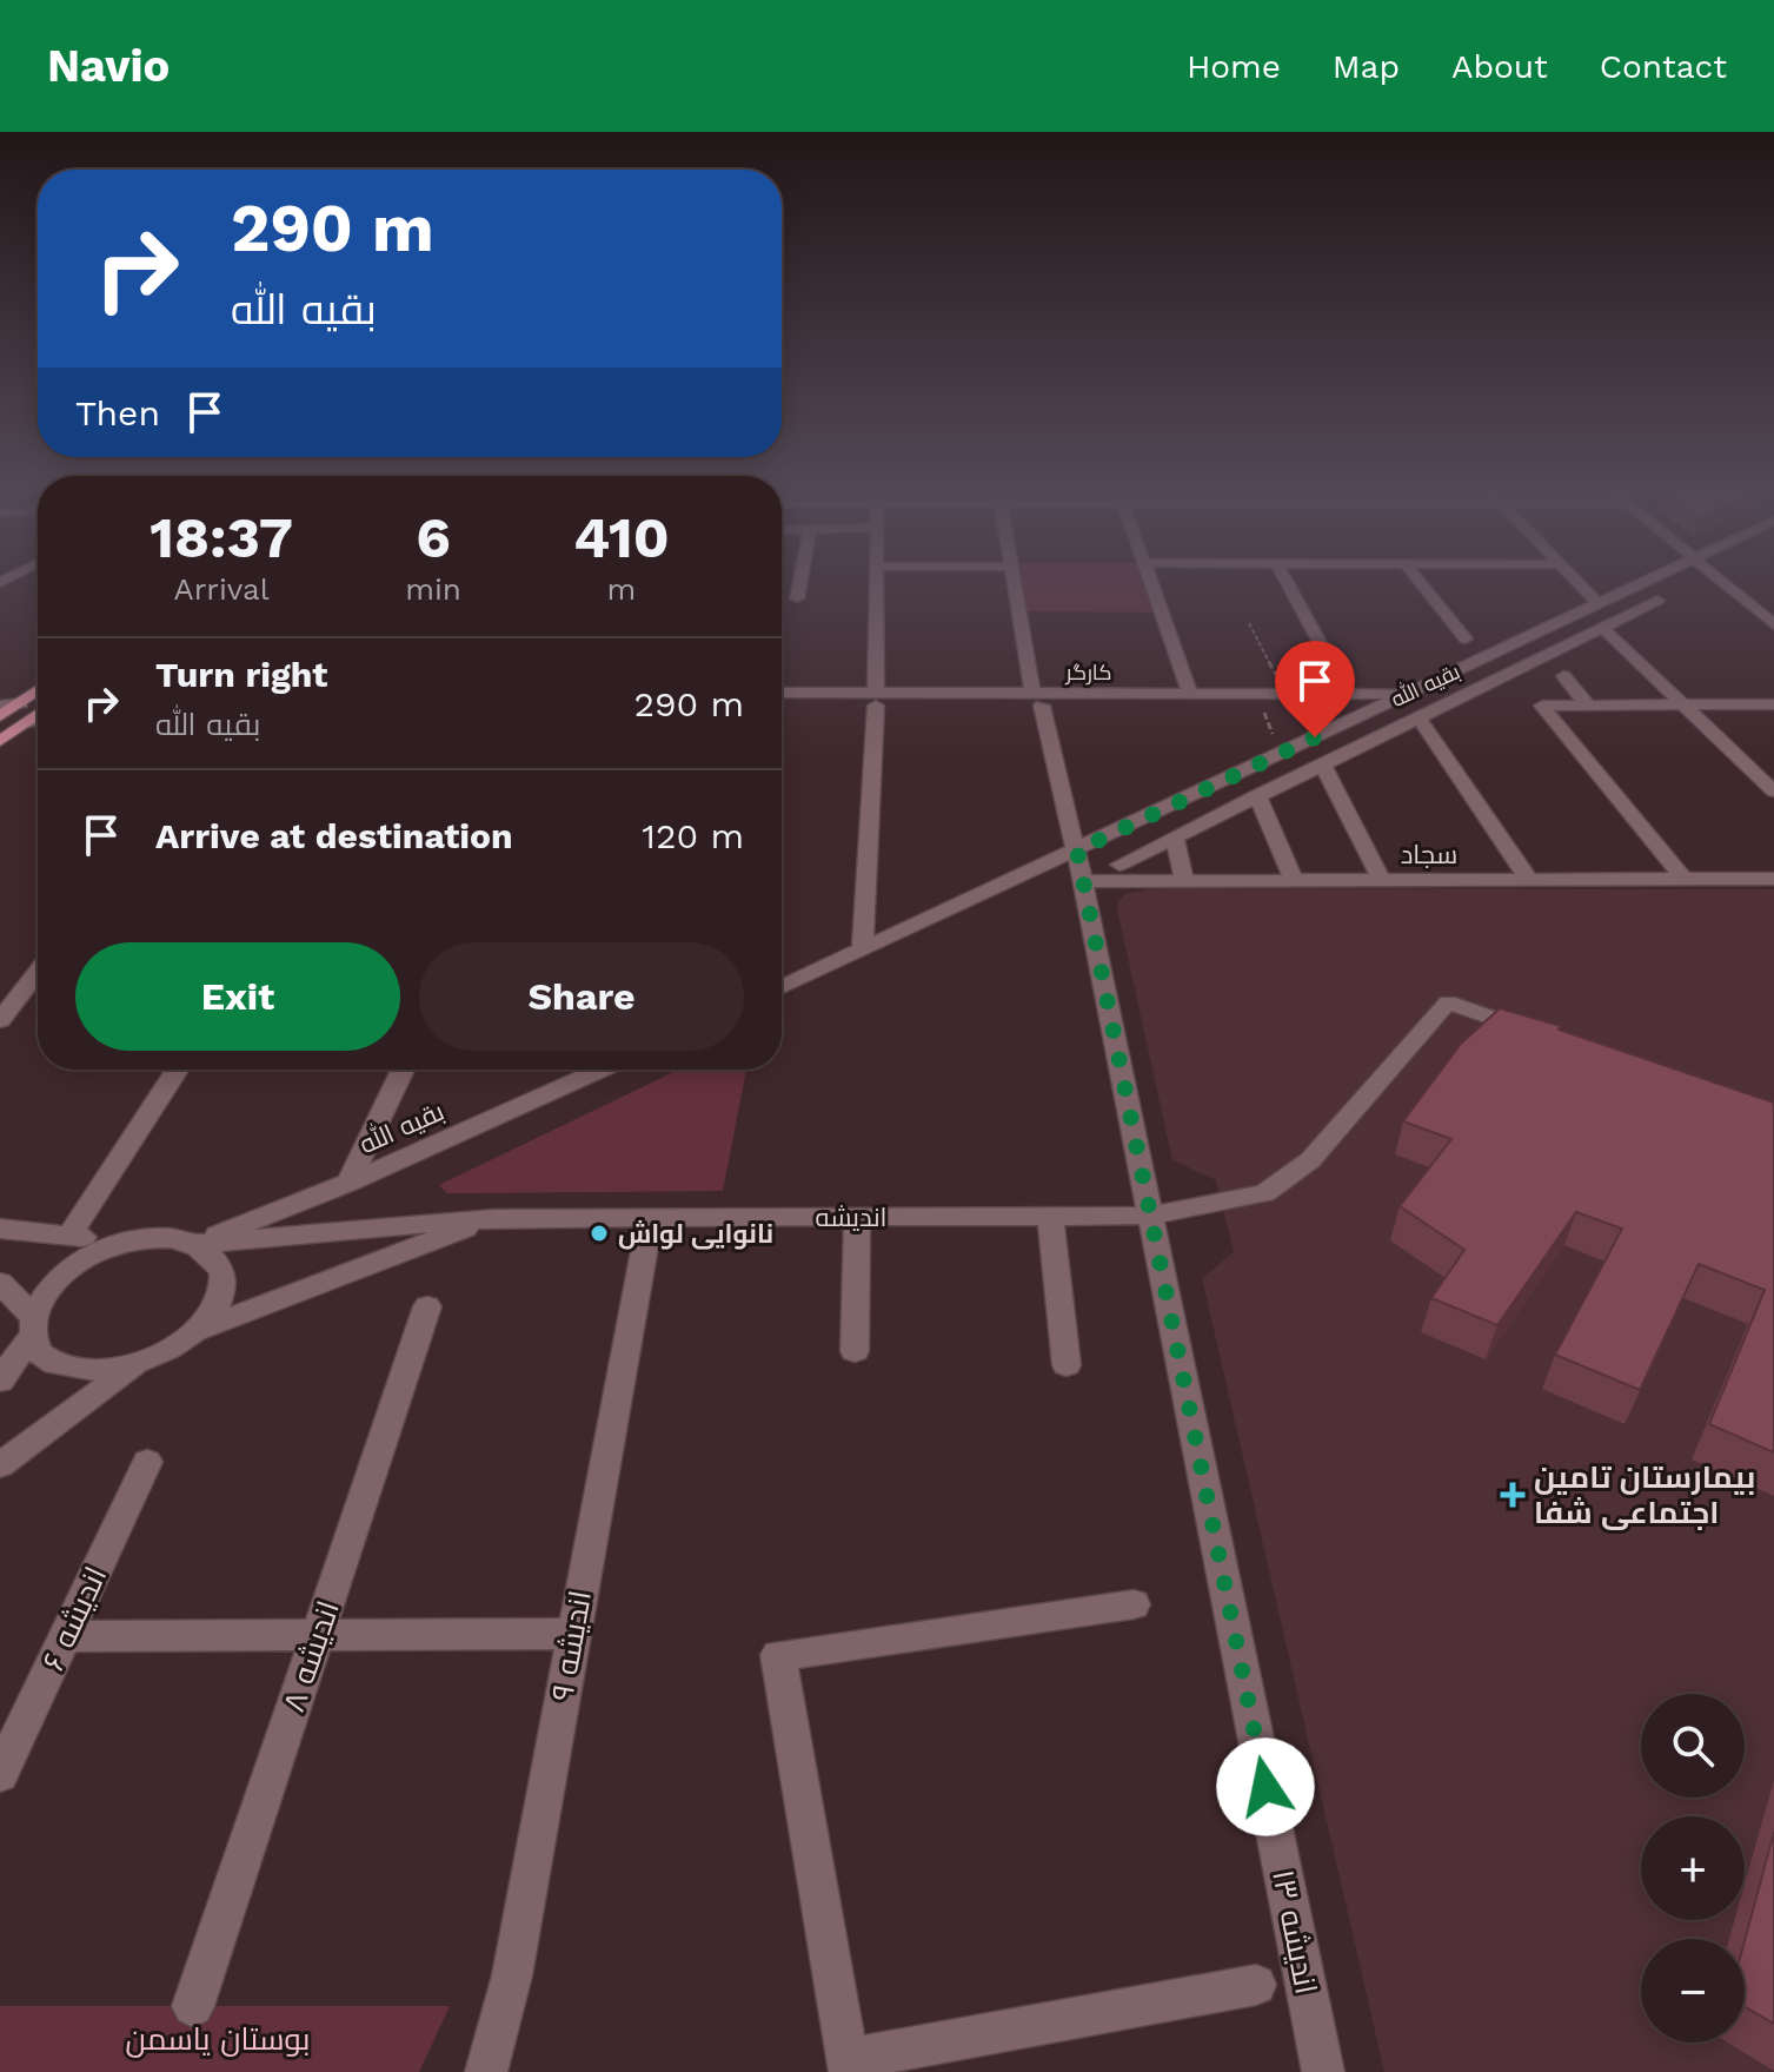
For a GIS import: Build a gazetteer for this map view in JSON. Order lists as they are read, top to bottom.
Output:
{
  "streets": {
    "street": [
      "کارگر",
      "بقیه الله",
      "سجاد",
      "اندیشه",
      "اندیشه ۶",
      "اندیشه ۹",
      "اندیشه ۸",
      "اندیشه ۱۳"
    ]
  },
  "crossings": [
    ["کارگر", "بقیه الله"],
    ["کارگر", "اندیشه ۱۳"],
    ["بقیه الله", "اندیشه"],
    ["بقیه الله", "اندیشه ۱۳"],
    ["سجاد", "اندیشه ۱۳"],
    ["اندیشه", "اندیشه ۹"],
    ["اندیشه", "اندیشه ۱۳"]
  ],
  "parks": ["بوستان یاسمن"],
  "places": {
    "other": ["نانوایی لواش"],
    "health": ["بیمارستان تامین اجتماعی شفا"]
  },
  "page": {
    "header": "Navio",
    "nav": [
      "Home",
      "Map",
      "About",
      "Contact"
    ],
    "turn": ["290 m", "بقیه الله"],
    "then": "Then",
    "eta": [
      "18:37",
      "Arrival",
      "6",
      "min",
      "410",
      "m"
    ],
    "list": [
      {
        "name": "Turn right",
        "note": "بقیه الله",
        "value": "290 m"
      },
      {
        "name": "Arrive at destination",
        "value": "120 m"
      }
    ],
    "buttons": ["Exit", "Share"],
    "map_buttons": ["+", "−"]
  }
}
